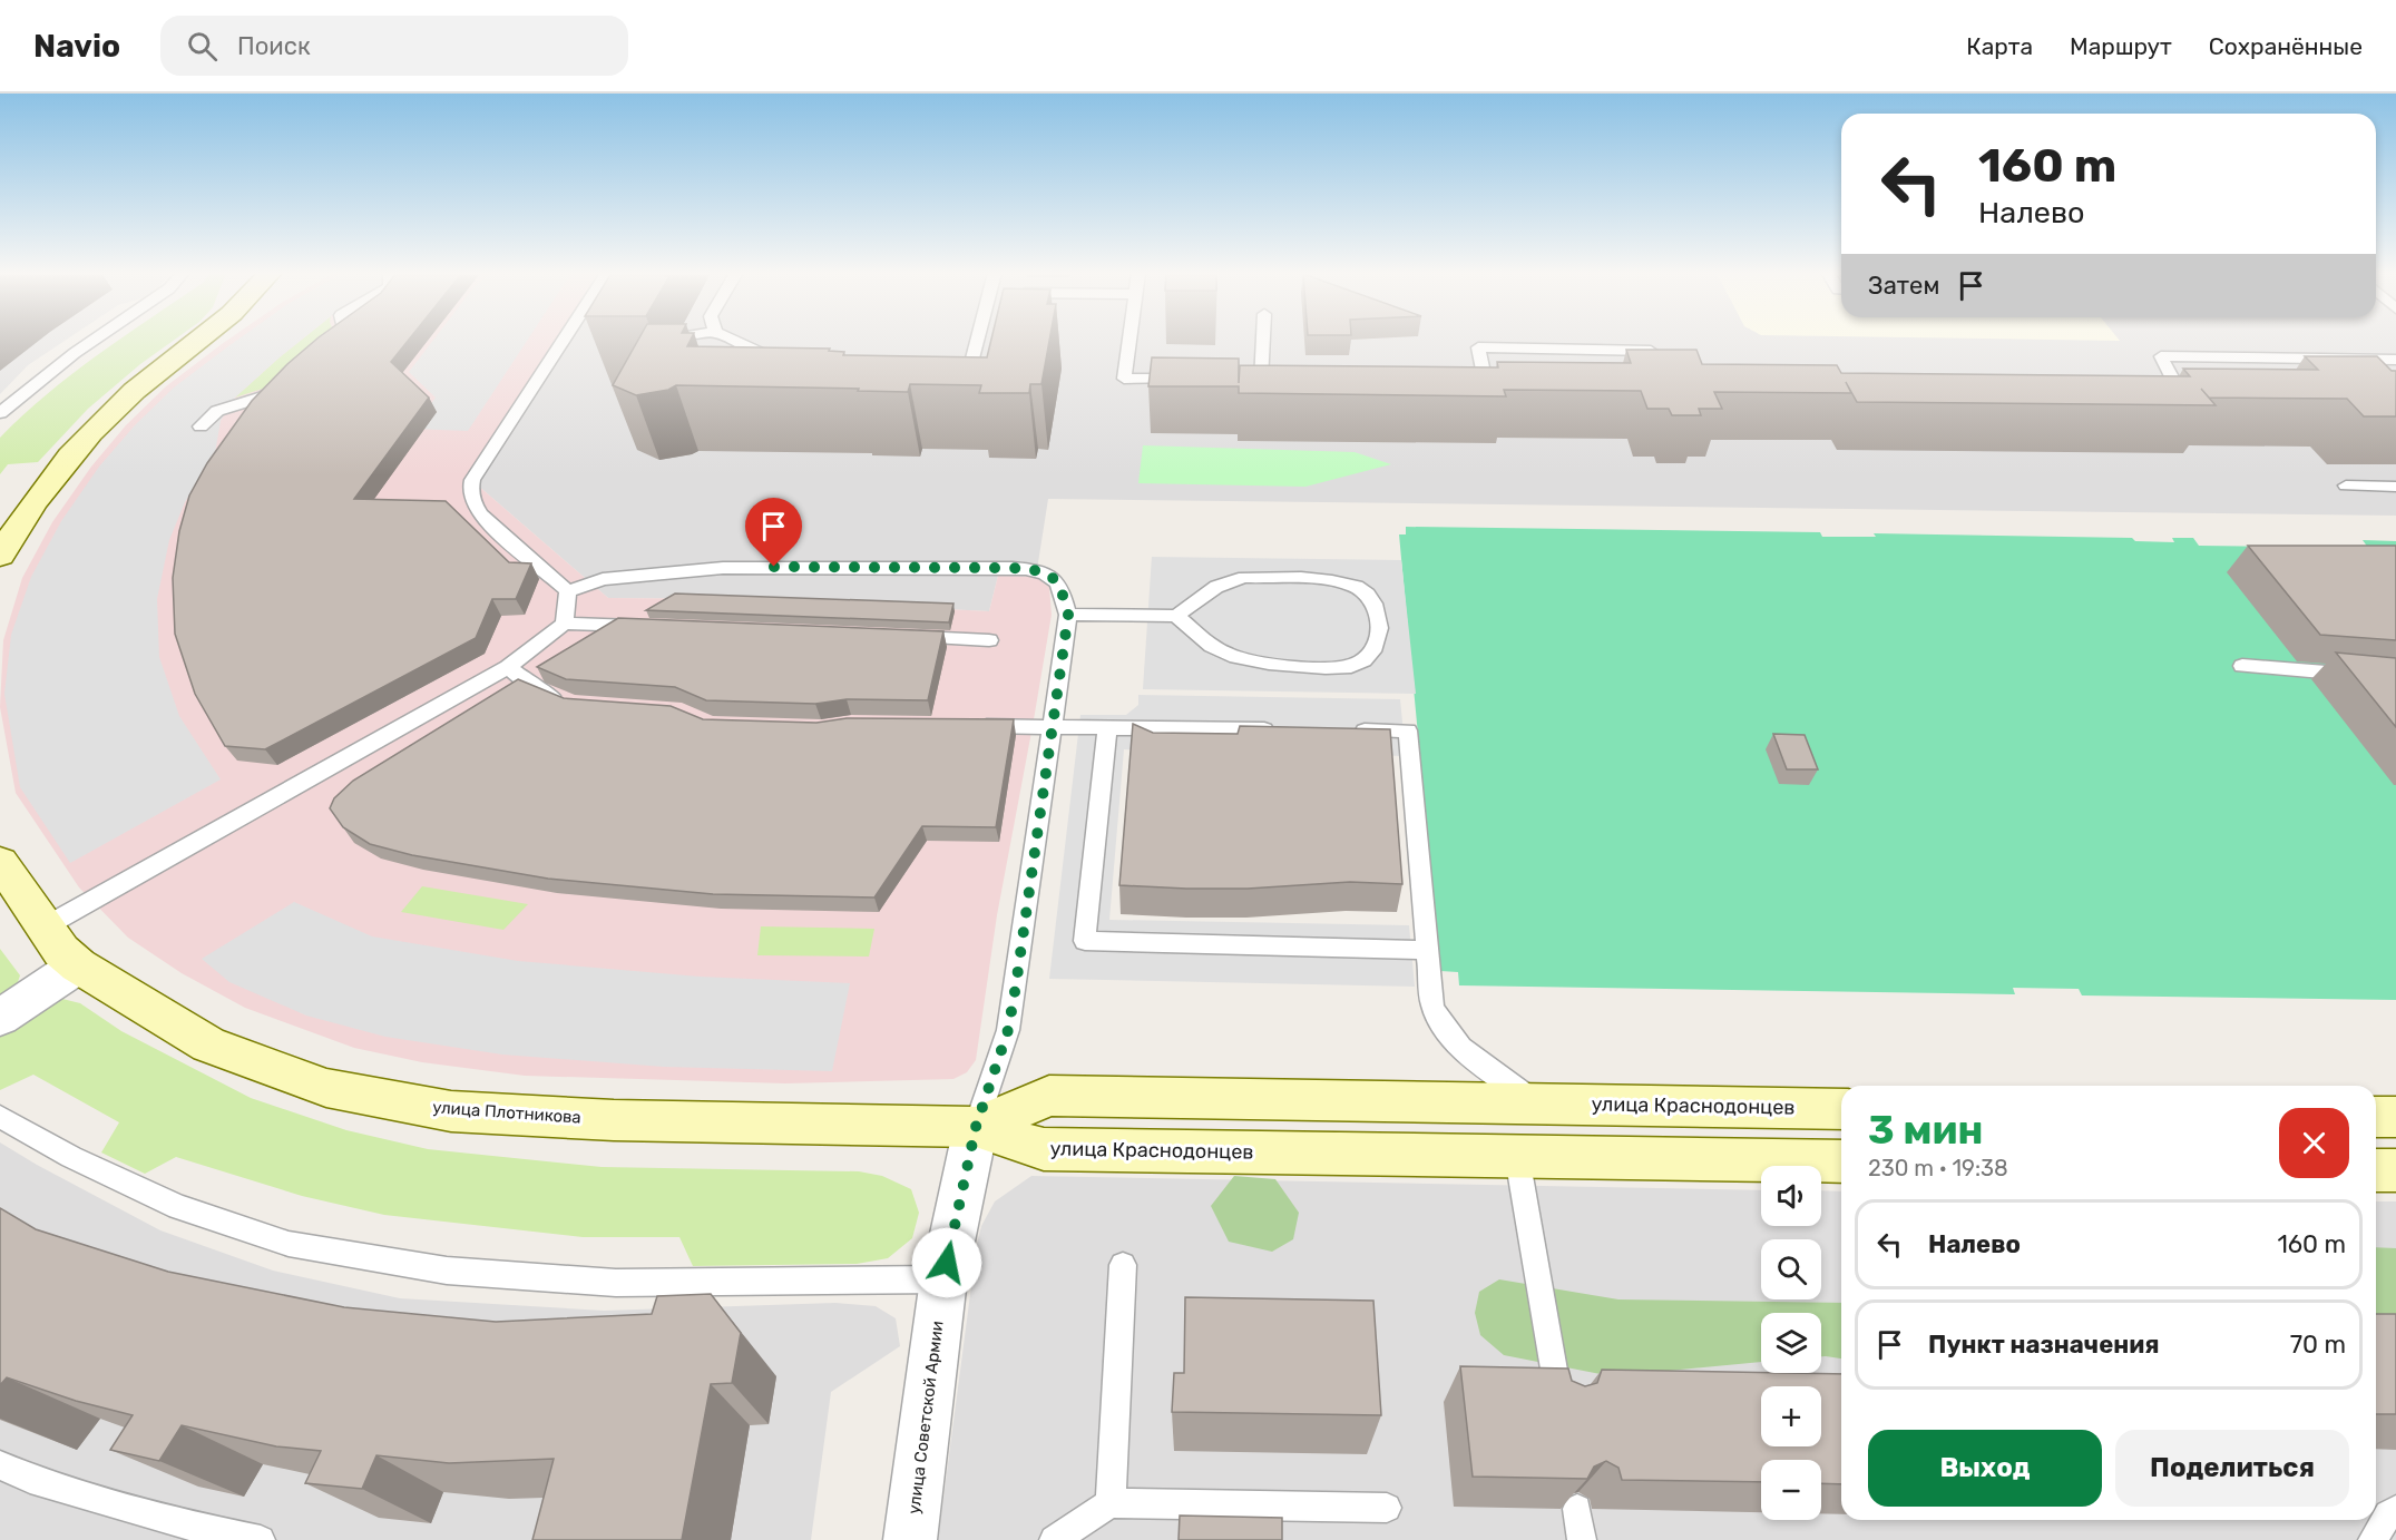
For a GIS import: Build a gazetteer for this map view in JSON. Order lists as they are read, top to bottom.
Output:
{
  "streets": {
    "main road": ["улица Краснодонцев", "улица Плотникова"],
    "street": ["улица Советской Армии"]
  },
  "crossings": [
    ["улица Краснодонцев", "улица Плотникова"],
    ["улица Краснодонцев", "улица Советской Армии"],
    ["улица Плотникова", "улица Советской Армии"]
  ],
  "page": {
    "header": "Navio",
    "search": "Поиск",
    "nav": ["Карта", "Маршрут", "Сохранённые"],
    "turn": ["160 m", "Налево"],
    "then": "Затем",
    "heading": ["3 мин", "230 m · 19:38"],
    "map_buttons": ["+", "−"],
    "list": [
      {
        "name": "Налево",
        "value": "160 m"
      },
      {
        "name": "Пункт назначения",
        "value": "70 m"
      }
    ],
    "buttons": ["Выход", "Поделиться"]
  }
}
